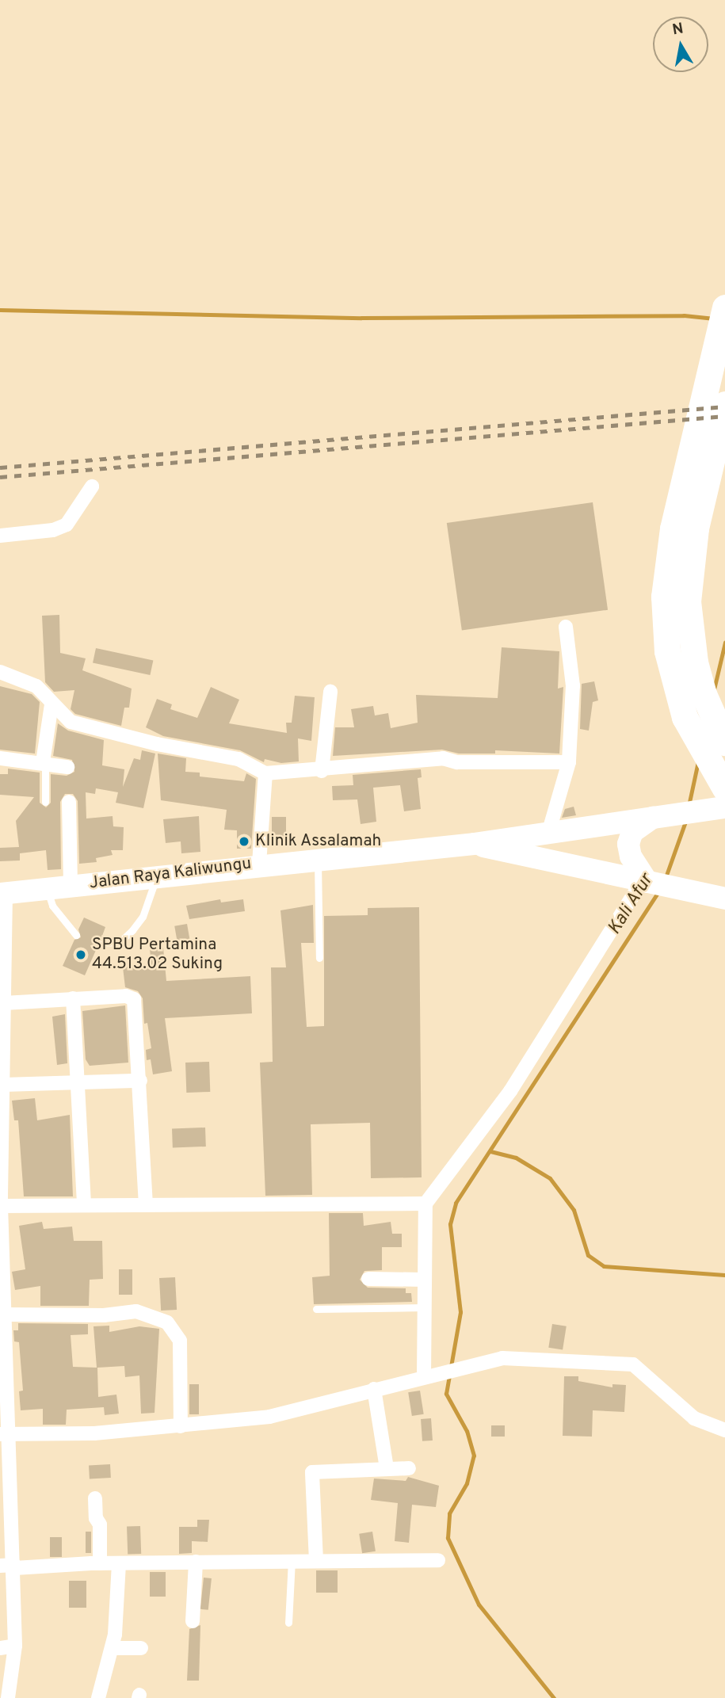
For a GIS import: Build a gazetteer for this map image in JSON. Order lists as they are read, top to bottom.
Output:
{
  "streets": {
    "main road": ["Jalan Raya Kaliwungu"]
  },
  "water": ["Kali Afur"],
  "places": ["Klinik Assalamah", "SPBU Pertamina 44.513.02 Suking"],
  "north": "top"
}
